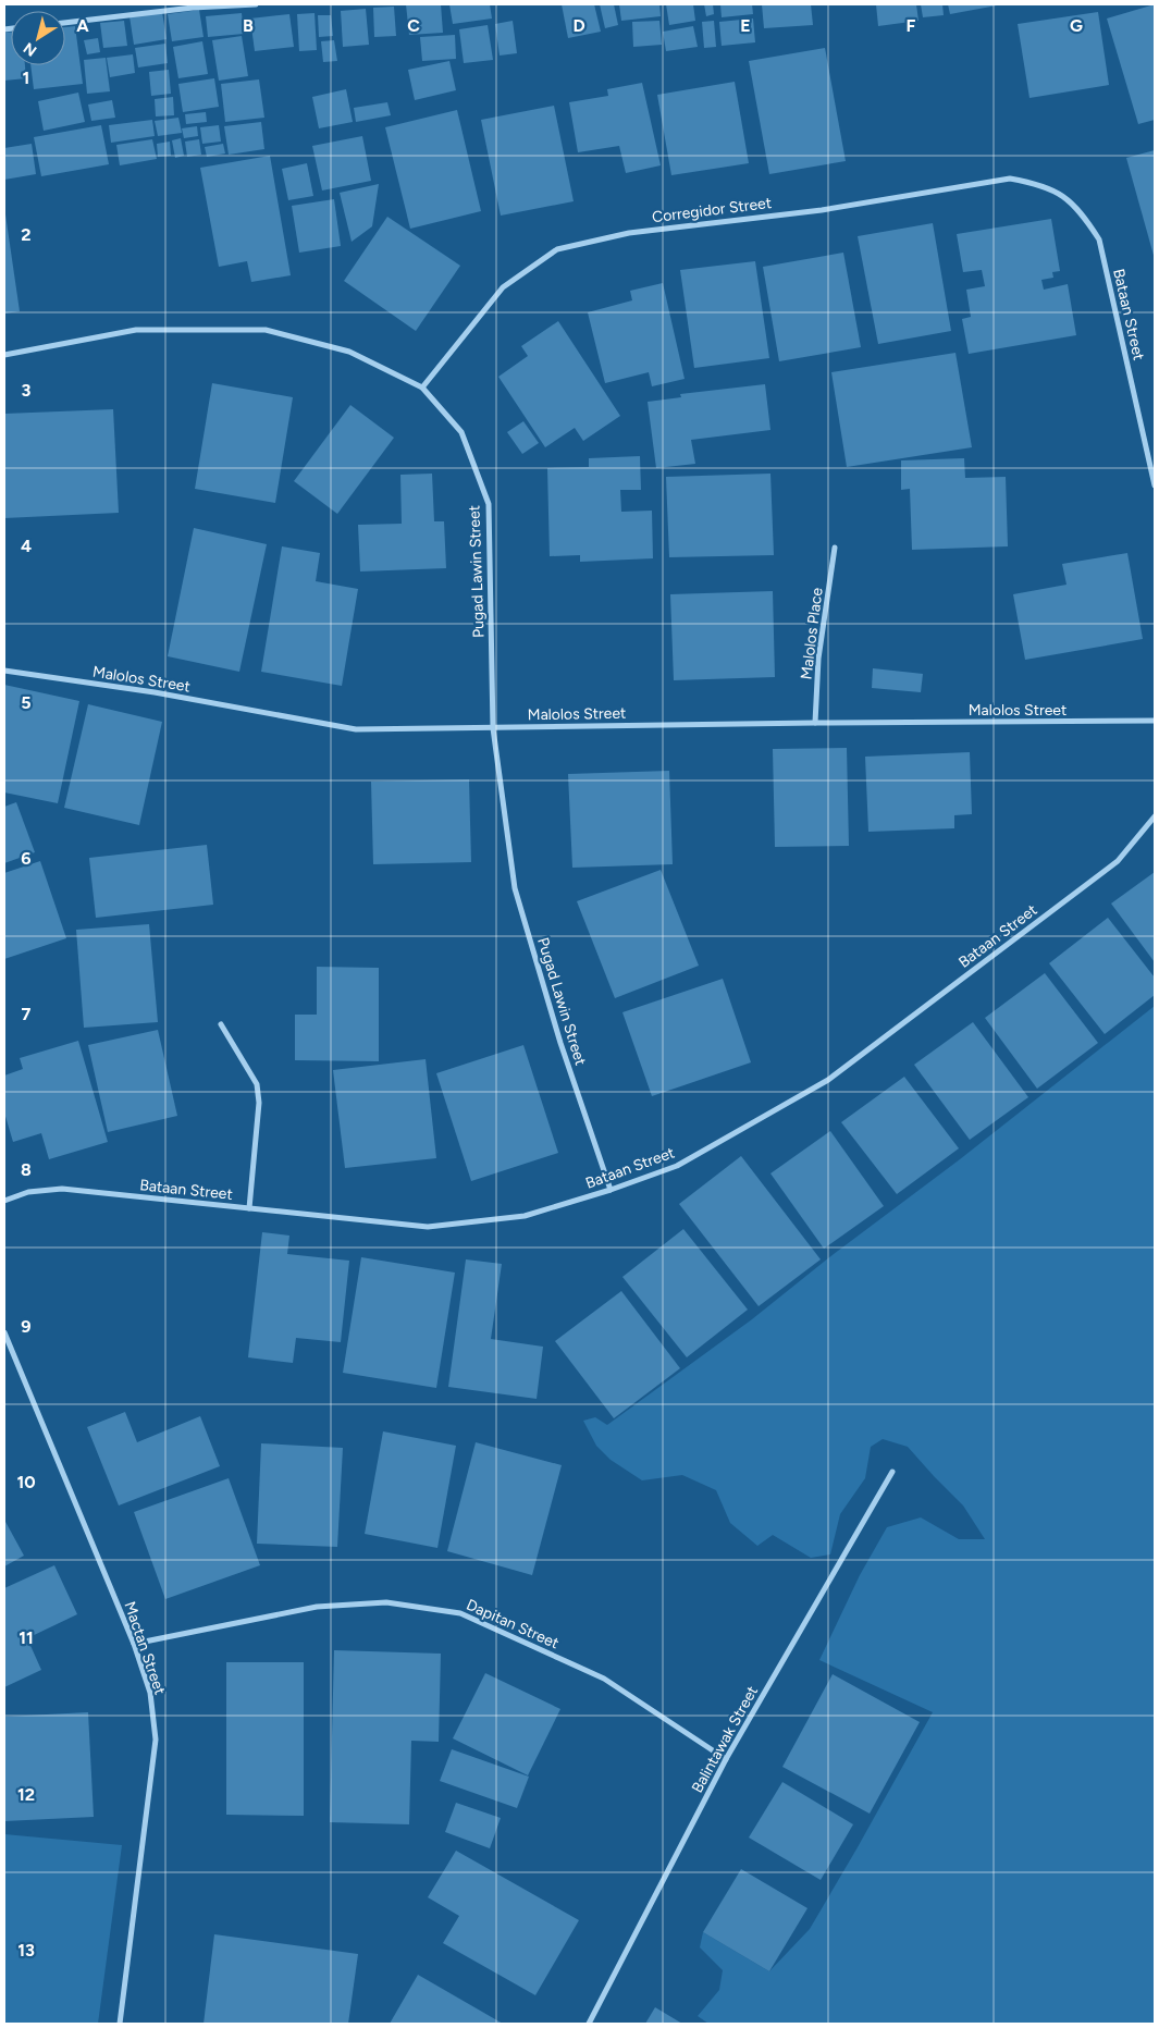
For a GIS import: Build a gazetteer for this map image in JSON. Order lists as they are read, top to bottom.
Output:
{
  "streets": {
    "street": [
      "Corregidor Street",
      "Bataan Street",
      "Pugad Lawin Street",
      "Malolos Place",
      "Malolos Street",
      "Dapitan Street",
      "Mactan Street",
      "Balintawak Street"
    ]
  },
  "crossings": [
    ["Corregidor Street", "Bataan Street"],
    ["Corregidor Street", "Pugad Lawin Street"],
    ["Bataan Street", "Pugad Lawin Street"],
    ["Pugad Lawin Street", "Malolos Street"],
    ["Malolos Place", "Malolos Street"],
    ["Dapitan Street", "Mactan Street"],
    ["Dapitan Street", "Balintawak Street"]
  ],
  "north": "bottom left",
  "grid": {
    "columns": [
      "A",
      "B",
      "C",
      "D",
      "E",
      "F",
      "G"
    ],
    "rows": [
      "1",
      "2",
      "3",
      "4",
      "5",
      "6",
      "7",
      "8",
      "9",
      "10",
      "11",
      "12",
      "13"
    ]
  }
}
